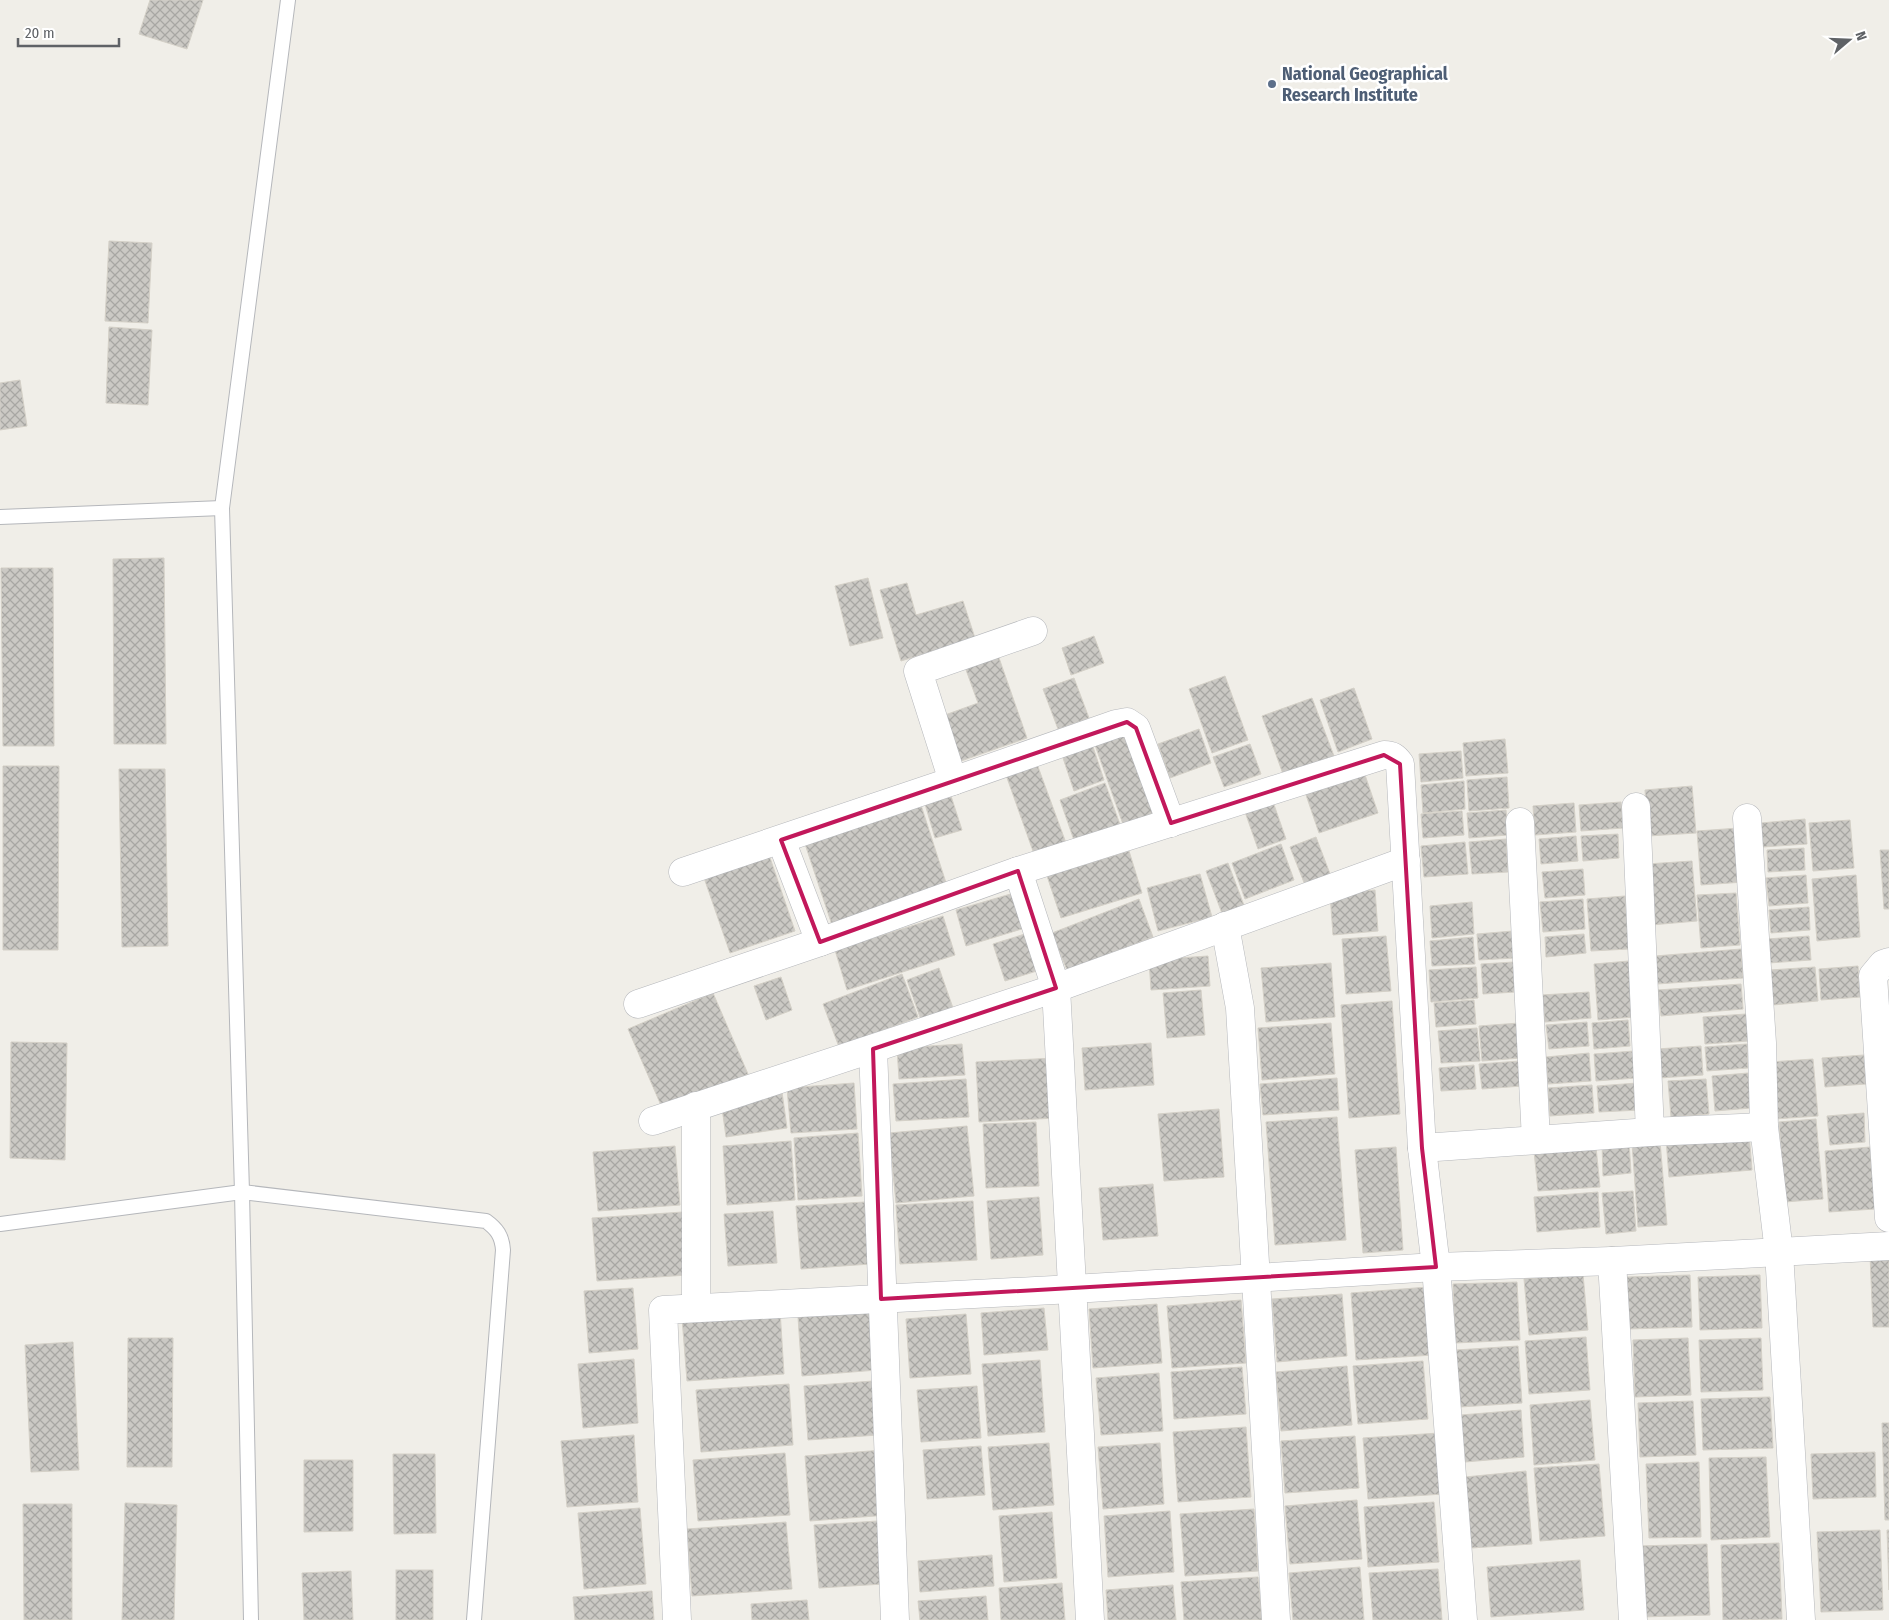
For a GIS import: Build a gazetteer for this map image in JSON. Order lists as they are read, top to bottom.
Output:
{
  "places": ["National Geographical Research Institute"],
  "scale_bar": "20 m",
  "north": "right"
}
